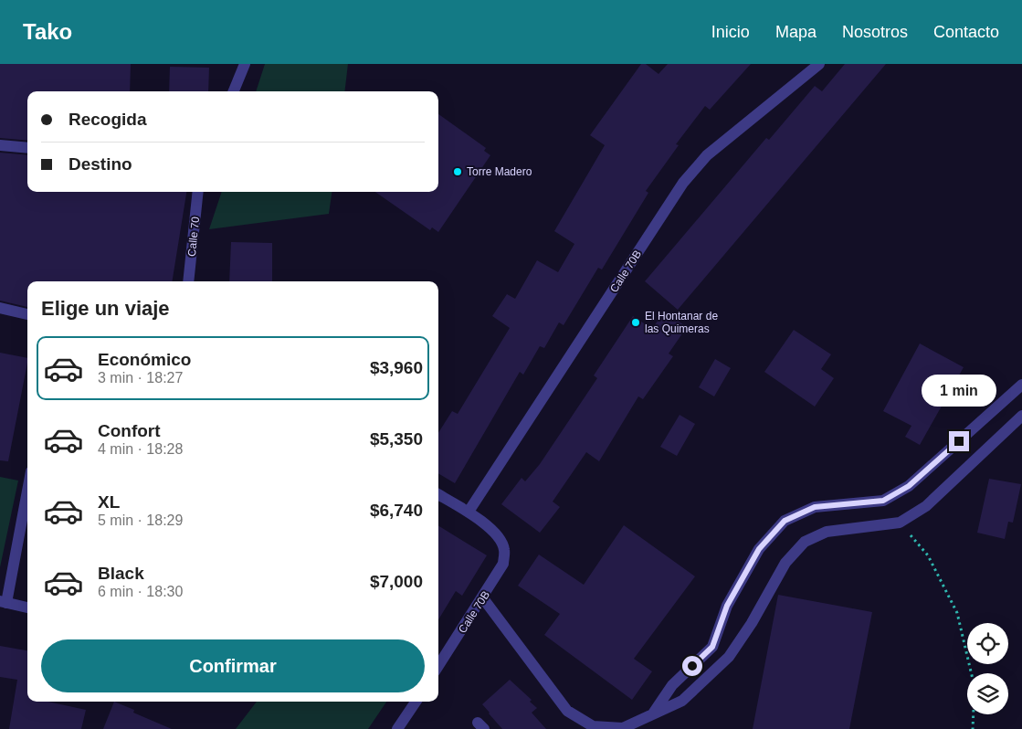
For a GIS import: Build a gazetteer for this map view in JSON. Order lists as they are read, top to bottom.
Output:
{
  "streets": {
    "street": ["Calle 70", "Calle 70B"]
  },
  "places": ["Torre Madero", "El Hontanar de las Quimeras"],
  "page": {
    "header": "Tako",
    "nav": [
      "Inicio",
      "Mapa",
      "Nosotros",
      "Contacto"
    ],
    "banner": ["Recogida", "Destino"],
    "heading": "Elige un viaje",
    "list": [
      {
        "name": "Económico",
        "note": "3 min · 18:27",
        "value": "$3,960"
      },
      {
        "name": "Confort",
        "note": "4 min · 18:28",
        "value": "$5,350"
      },
      {
        "name": "XL",
        "note": "5 min · 18:29",
        "value": "$6,740"
      },
      {
        "name": "Black",
        "note": "6 min · 18:30",
        "value": "$7,000"
      }
    ],
    "bubble": "1 min",
    "buttons": "Confirmar"
  }
}
